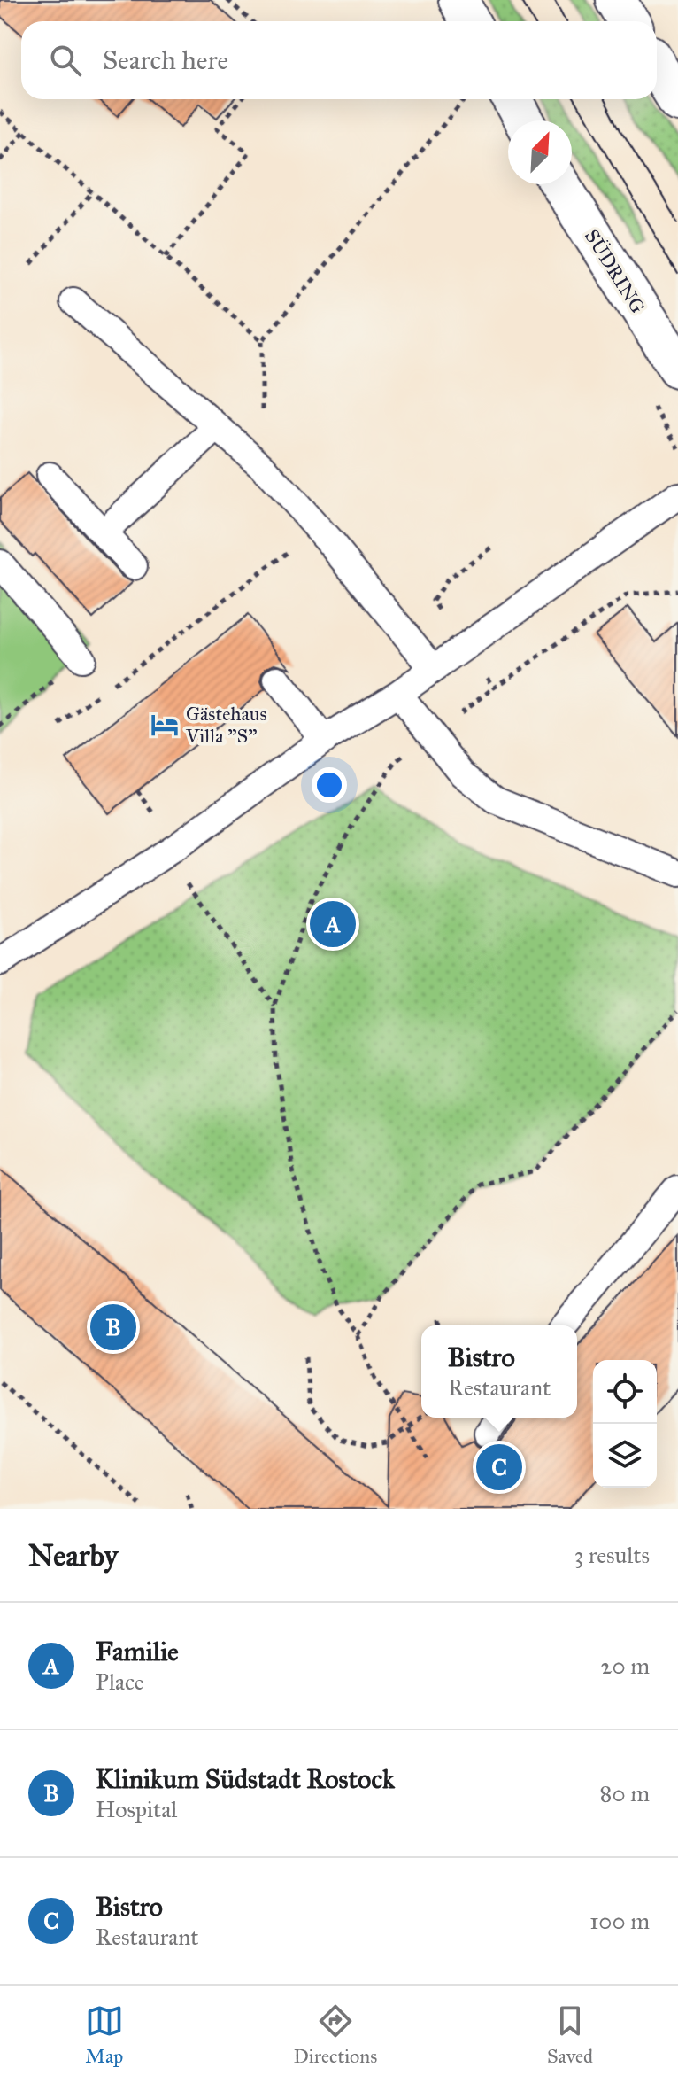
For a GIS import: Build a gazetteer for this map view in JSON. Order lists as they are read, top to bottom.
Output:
{
  "streets": {
    "main road": ["SÜDRING"]
  },
  "places": {
    "hotel": ["Gästehaus Villa \"S\""]
  },
  "north": "top right",
  "page": {
    "search": "Search here",
    "pins": ["A", "B", "C"],
    "popup": ["Bistro", "Restaurant"],
    "heading": ["Nearby", "3 results"],
    "list": [
      {
        "mark": "A",
        "name": "Familie",
        "note": "Place",
        "value": "20 m"
      },
      {
        "mark": "B",
        "name": "Klinikum Südstadt Rostock",
        "note": "Hospital",
        "value": "80 m"
      },
      {
        "mark": "C",
        "name": "Bistro",
        "note": "Restaurant",
        "value": "100 m"
      }
    ],
    "nav": ["Map", "Directions", "Saved"]
  }
}
